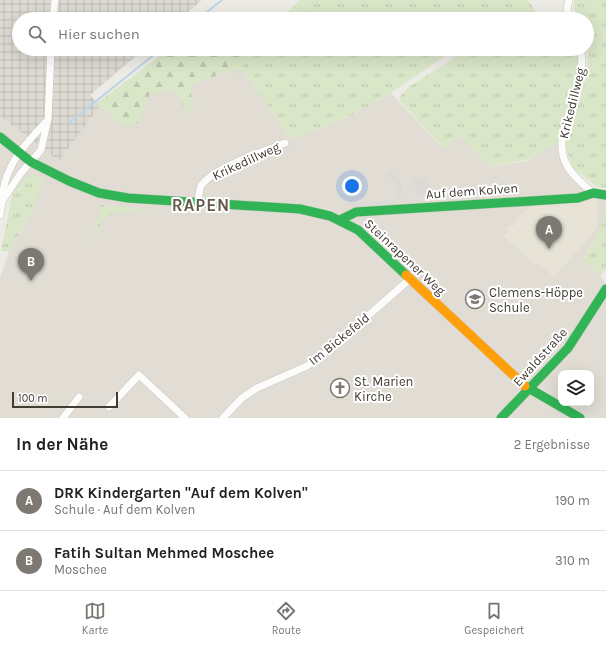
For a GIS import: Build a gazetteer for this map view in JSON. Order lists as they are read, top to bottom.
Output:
{
  "streets": {
    "street": [
      "Krikedillweg",
      "Auf dem Kolven",
      "Steinrapener Weg",
      "Im Bickefeld",
      "Ewaldstraße"
    ]
  },
  "crossings": [
    ["Krikedillweg", "Auf dem Kolven"],
    ["Krikedillweg", "Steinrapener Weg"],
    ["Auf dem Kolven", "Steinrapener Weg"],
    ["Steinrapener Weg", "Im Bickefeld"],
    ["Steinrapener Weg", "Ewaldstraße"]
  ],
  "districts": ["RAPEN"],
  "places": {
    "school or university": ["Clemens-Höppe Schule"],
    "church": ["St. Marien Kirche"]
  },
  "scale_bar": "100 m",
  "page": {
    "search": "Hier suchen",
    "pins": ["A", "B"],
    "scale": "100 m",
    "heading": ["In der Nähe", "2 Ergebnisse"],
    "list": [
      {
        "mark": "A",
        "name": "DRK Kindergarten \"Auf dem Kolven\"",
        "note": "Schule · Auf dem Kolven",
        "value": "190 m"
      },
      {
        "mark": "B",
        "name": "Fatih Sultan Mehmed Moschee",
        "note": "Moschee",
        "value": "310 m"
      }
    ],
    "nav": ["Karte", "Route", "Gespeichert"]
  }
}
